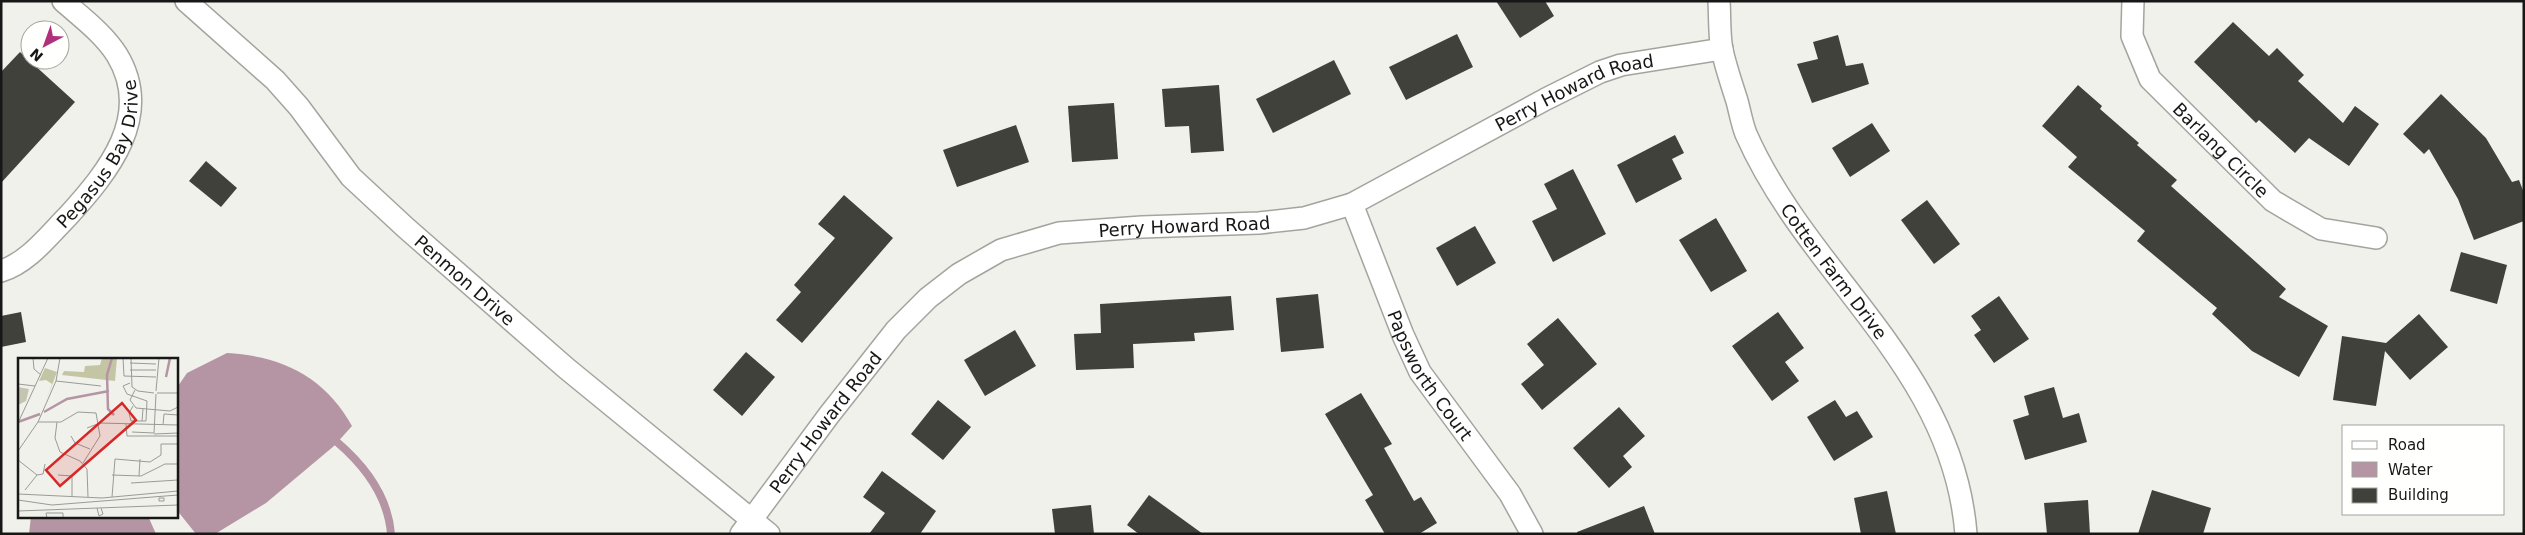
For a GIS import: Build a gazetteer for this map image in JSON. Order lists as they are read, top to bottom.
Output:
{
  "streets": {
    "street": [
      "Perry Howard Road",
      "Barlang Circle",
      "Pegasus Bay Drive",
      "Cotten Farm Drive",
      "Penmon Drive",
      "Papsworth Court"
    ]
  },
  "crossings": [
    ["Perry Howard Road", "Cotten Farm Drive"],
    ["Perry Howard Road", "Penmon Drive"],
    ["Perry Howard Road", "Papsworth Court"]
  ],
  "legend": ["Road", "Water", "Building"],
  "north": "bottom left"
}
